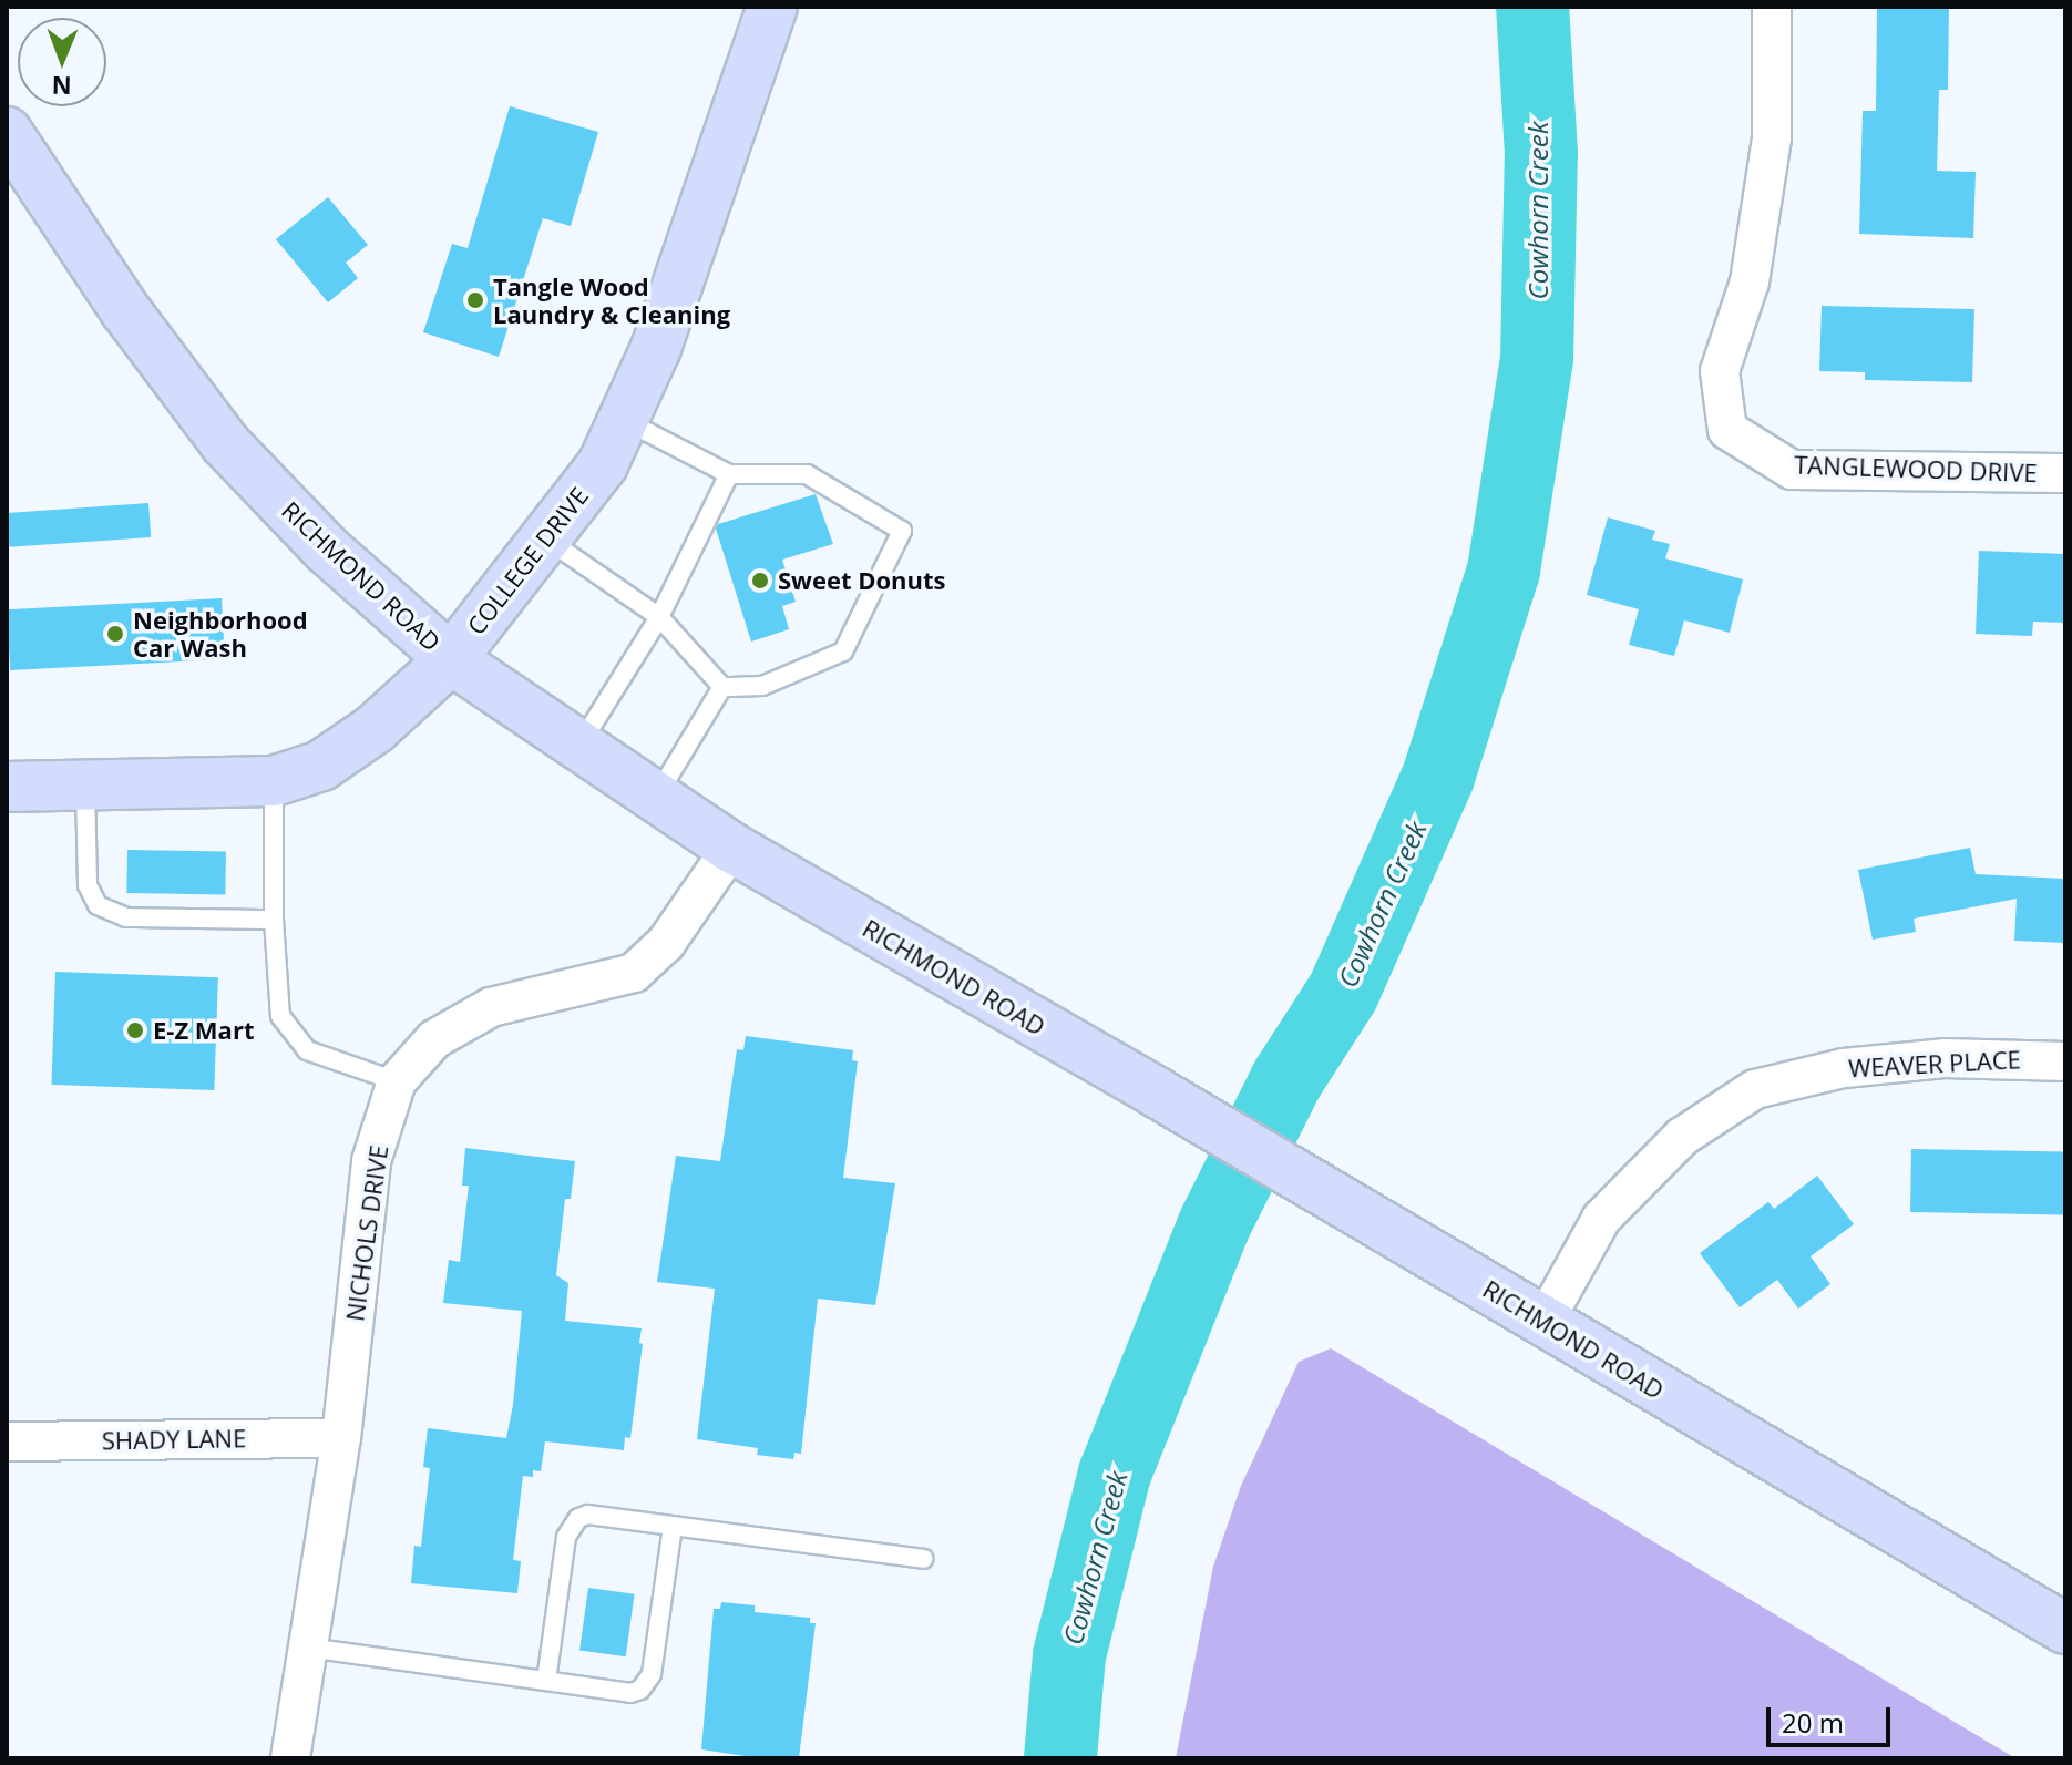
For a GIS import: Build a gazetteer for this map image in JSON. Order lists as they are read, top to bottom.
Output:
{
  "streets": {
    "main road": ["COLLEGE DRIVE", "RICHMOND ROAD"],
    "street": [
      "TANGLEWOOD DRIVE",
      "WEAVER PLACE",
      "NICHOLS DRIVE",
      "SHADY LANE"
    ]
  },
  "crossings": [
    ["COLLEGE DRIVE", "RICHMOND ROAD"],
    ["RICHMOND ROAD", "WEAVER PLACE"],
    ["RICHMOND ROAD", "NICHOLS DRIVE"],
    ["NICHOLS DRIVE", "SHADY LANE"]
  ],
  "water": ["Cowhorn Creek"],
  "places": [
    "Tangle Wood Laundry & Cleaning",
    "Sweet Donuts",
    "Neighborhood Car Wash",
    "E-Z Mart"
  ],
  "scale_bar": "20 m",
  "north": "bottom"
}
